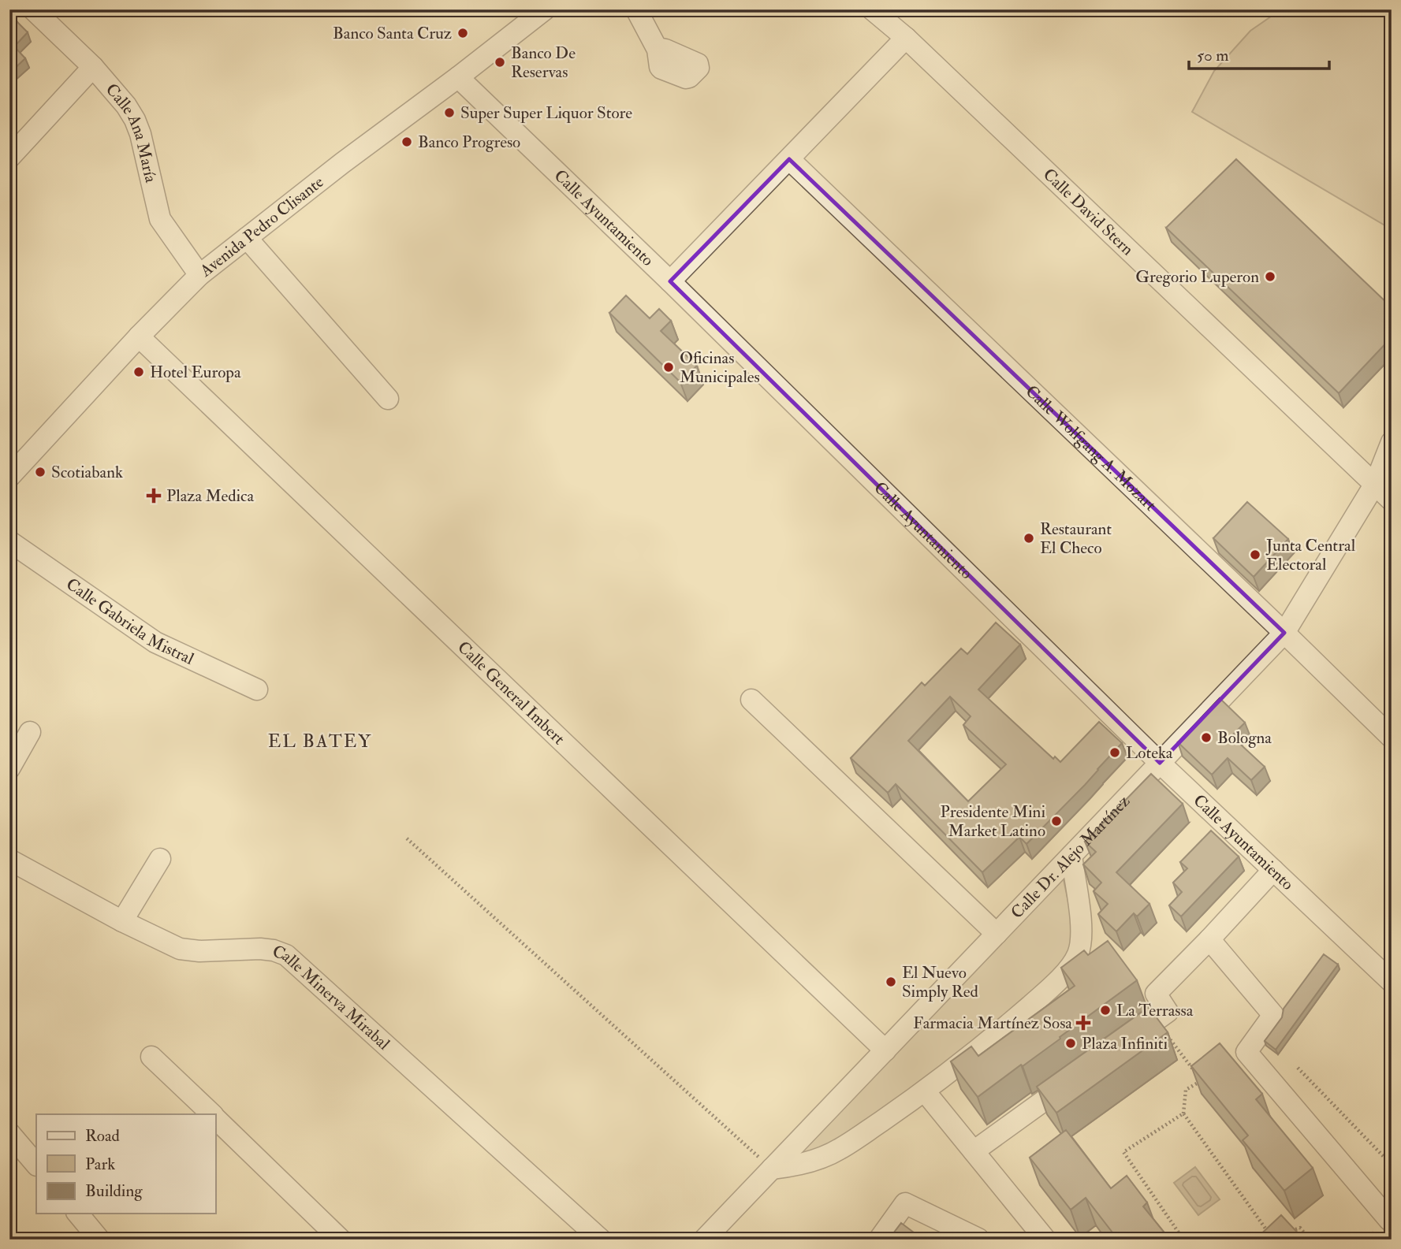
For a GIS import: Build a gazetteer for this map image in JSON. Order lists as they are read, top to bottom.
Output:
{
  "streets": {
    "street": [
      "Calle Ana María",
      "Calle David Stern",
      "Calle Ayuntamiento",
      "Avenida Pedro Clisante",
      "Calle Wolfgang A. Mozart",
      "Calle Gabriela Mistral",
      "Calle General Imbert",
      "Calle Dr. Alejo Martínez",
      "Calle Minerva Mirabal"
    ]
  },
  "crossings": [
    ["Calle Ana María", "Avenida Pedro Clisante"],
    ["Calle David Stern", "Calle Dr. Alejo Martínez"],
    ["Calle Ayuntamiento", "Avenida Pedro Clisante"],
    ["Calle Ayuntamiento", "Calle Dr. Alejo Martínez"],
    ["Avenida Pedro Clisante", "Calle General Imbert"],
    ["Calle Wolfgang A. Mozart", "Calle Dr. Alejo Martínez"],
    ["Calle General Imbert", "Calle Dr. Alejo Martínez"]
  ],
  "districts": ["EL BATEY"],
  "places": {
    "other": [
      "Banco Santa Cruz",
      "Banco De Reservas",
      "Super Super Liquor Store",
      "Banco Progreso",
      "Gregorio Luperon",
      "Oficinas Municipales",
      "Hotel Europa",
      "Scotiabank",
      "Restaurant El Checo",
      "Junta Central Electoral",
      "Bologna",
      "Loteka",
      "Presidente Mini Market Latino",
      "El Nuevo Simply Red",
      "La Terrassa",
      "Plaza Infiniti"
    ],
    "health": ["Plaza Medica", "Farmacia Martínez Sosa"]
  },
  "legend": ["Road", "Park", "Building"],
  "scale_bar": "50 m"
}
